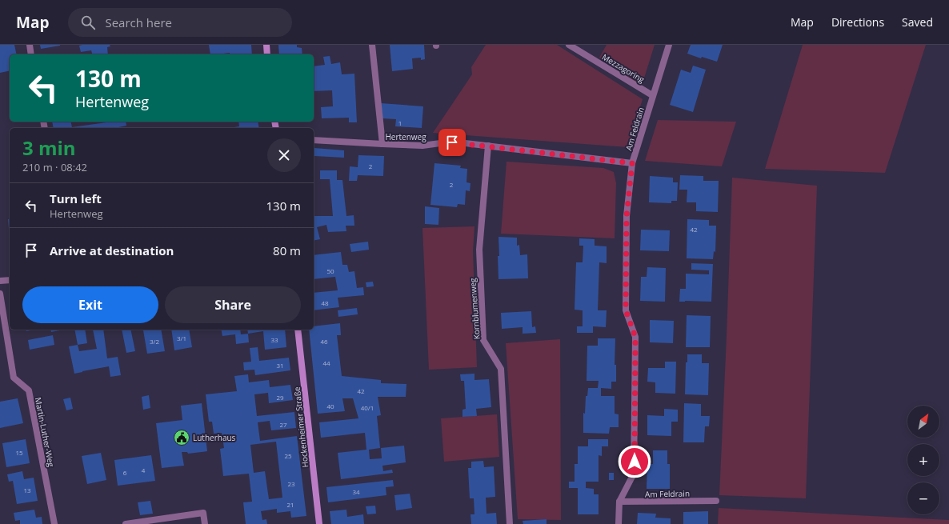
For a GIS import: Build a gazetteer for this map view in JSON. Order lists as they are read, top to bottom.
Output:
{
  "streets": {
    "street": [
      "Mezzagoring",
      "Am Feldrain",
      "Hertenweg",
      "Kornblumenweg",
      "Hockenheimer Straße",
      "Martin-Luther-Weg"
    ]
  },
  "crossings": [
    ["Mezzagoring", "Am Feldrain"],
    ["Am Feldrain", "Hertenweg"],
    ["Hertenweg", "Kornblumenweg"]
  ],
  "places": {
    "public building": ["Lutherhaus"]
  },
  "house_numbers": [
    "1",
    "2",
    "2",
    "42",
    "50",
    "48",
    "3/1",
    "33",
    "3/2",
    "46",
    "44",
    "31",
    "42",
    "29",
    "40",
    "40/1",
    "27",
    "15",
    "25",
    "4",
    "6",
    "23",
    "13",
    "34",
    "21"
  ],
  "north": "top right",
  "page": {
    "header": "Map",
    "search": "Search here",
    "nav": ["Map", "Directions", "Saved"],
    "turn": ["130 m", "Hertenweg"],
    "heading": ["3 min", "210 m · 08:42"],
    "list": [
      {
        "name": "Turn left",
        "note": "Hertenweg",
        "value": "130 m"
      },
      {
        "name": "Arrive at destination",
        "value": "80 m"
      }
    ],
    "buttons": ["Exit", "Share"],
    "map_buttons": ["+", "−"]
  }
}
